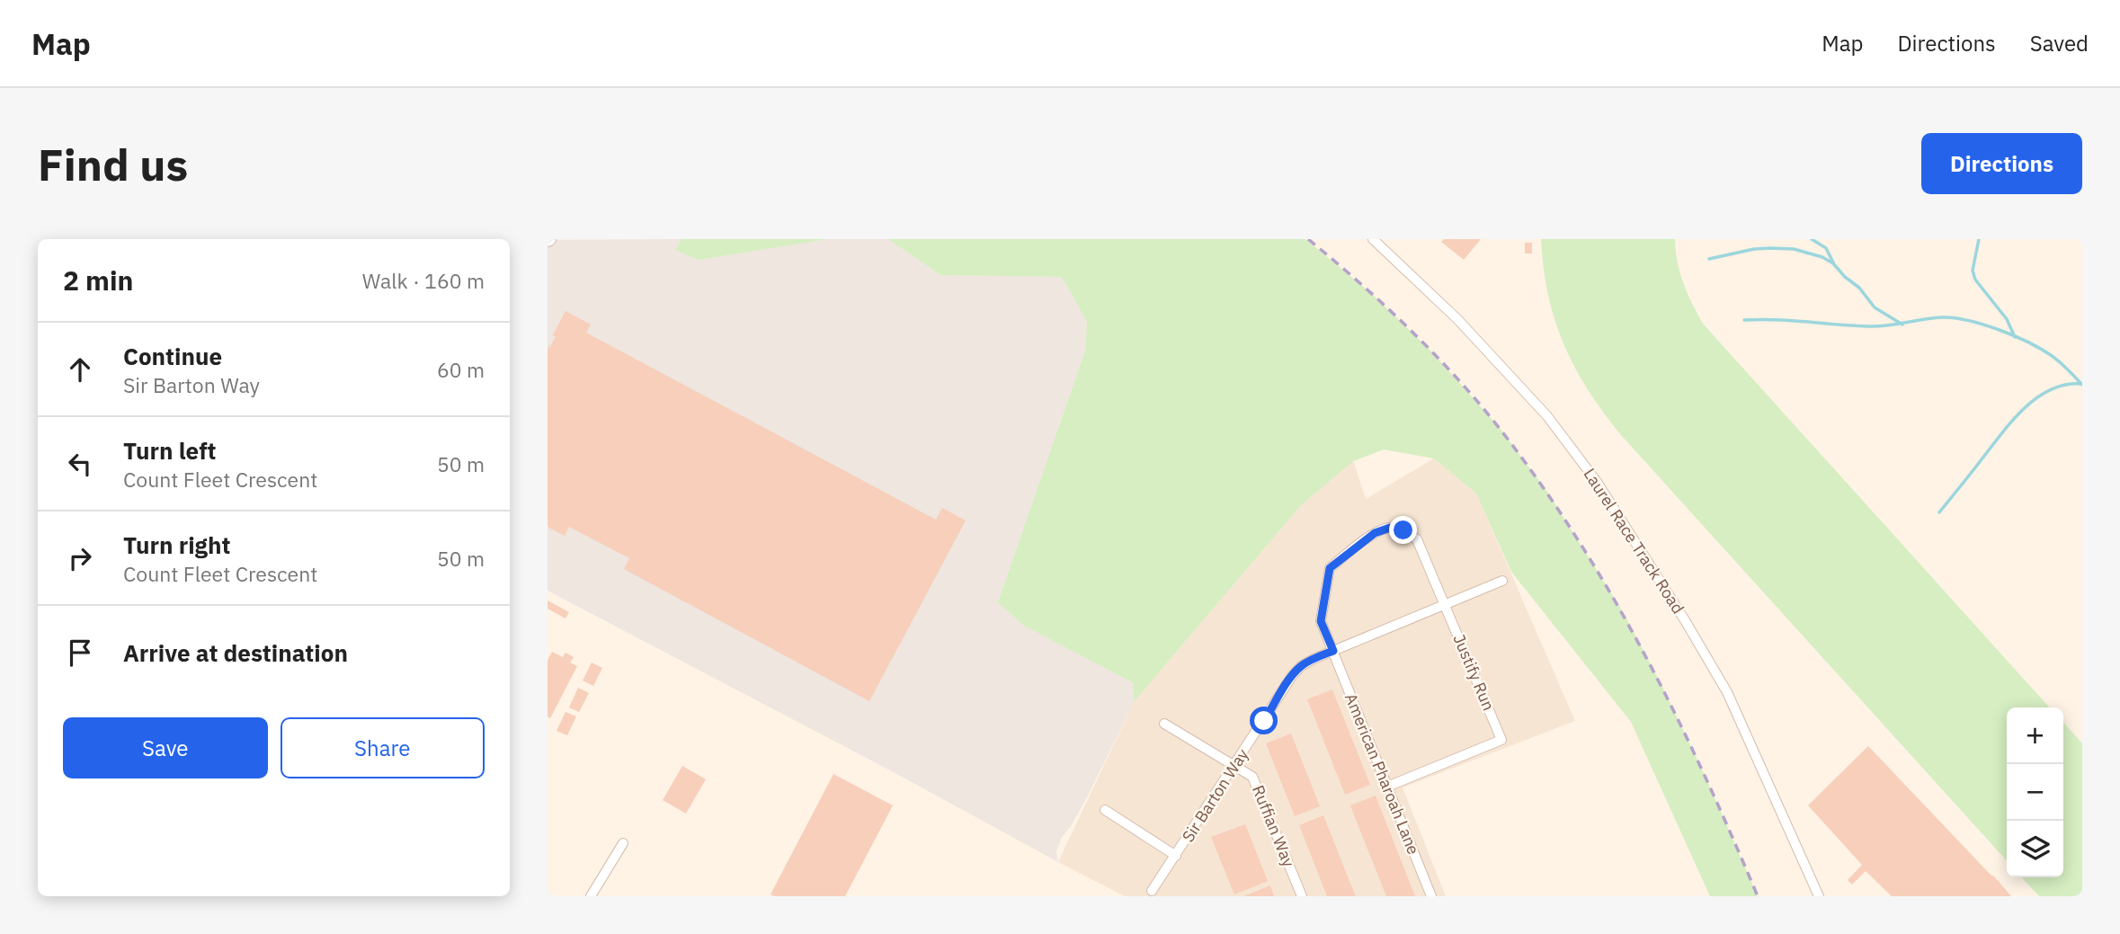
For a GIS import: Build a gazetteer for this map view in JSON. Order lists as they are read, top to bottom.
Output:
{
  "streets": {
    "street": [
      "Laurel Race Track Road",
      "Justify Run",
      "American Pharoah Lane",
      "Sir Barton Way",
      "Ruffian Way"
    ]
  },
  "crossings": [
    ["Justify Run", "American Pharoah Lane"],
    ["Justify Run", "Sir Barton Way"],
    ["American Pharoah Lane", "Sir Barton Way"],
    ["Sir Barton Way", "Ruffian Way"]
  ],
  "page": {
    "header": "Map",
    "nav": ["Map", "Directions", "Saved"],
    "buttons": [
      "Directions",
      ["Save", "Share"]
    ],
    "title": "Find us",
    "heading": ["2 min", "Walk · 160 m"],
    "list": [
      ["Continue", "Sir Barton Way", "60 m"],
      ["Turn left", "Count Fleet Crescent", "50 m"],
      ["Turn right", "Count Fleet Crescent", "50 m"],
      "Arrive at destination"
    ],
    "map_buttons": ["+", "−"]
  }
}
